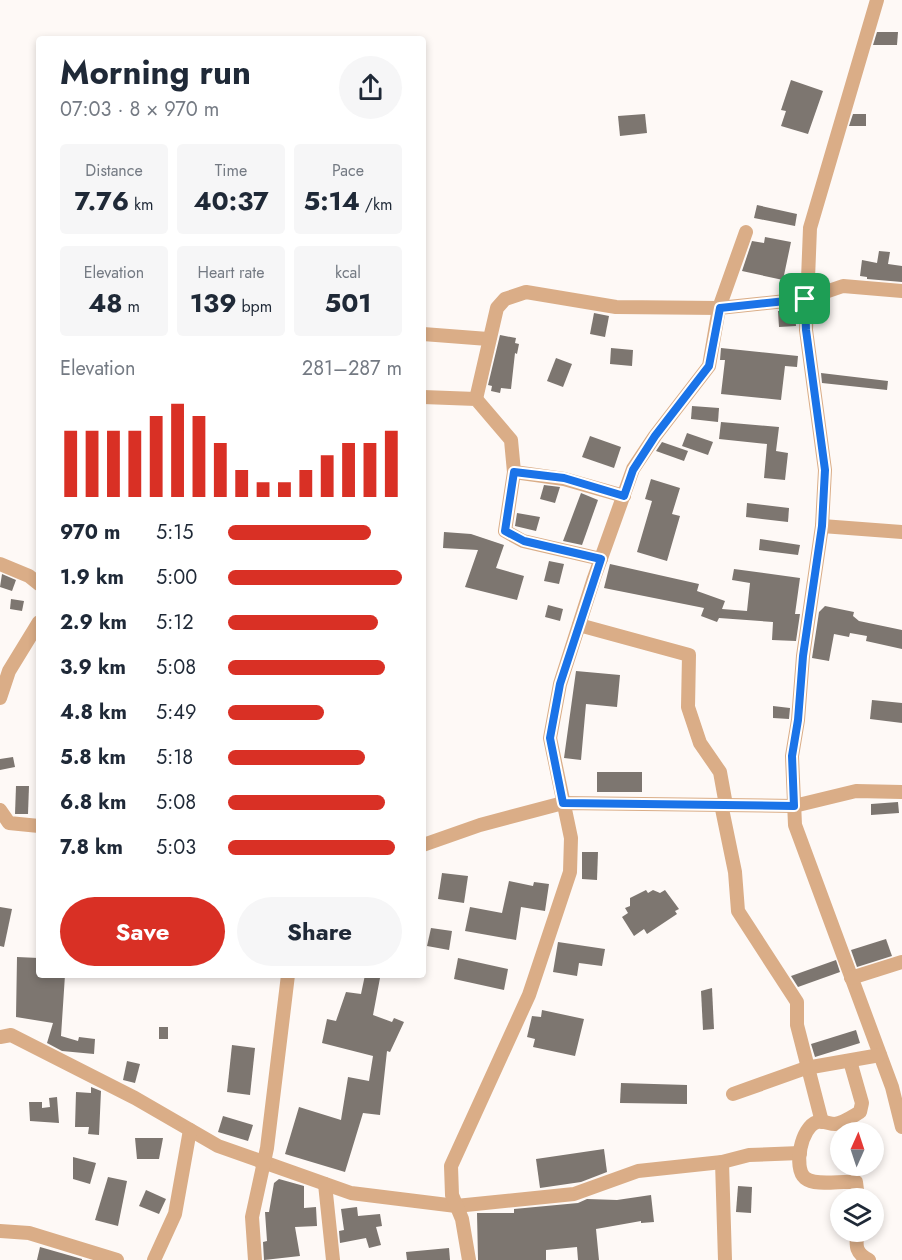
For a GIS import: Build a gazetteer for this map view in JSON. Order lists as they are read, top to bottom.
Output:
{
  "north": "top",
  "page": {
    "heading": ["Morning run", "07:03 · 8 × 970 m"],
    "stats": [
      ["Distance", "7.76 km"],
      ["Time", "40:37"],
      ["Pace", "5:14 /km"],
      ["Elevation", "48 m"],
      ["Heart rate", "139 bpm"],
      ["kcal", "501"]
    ],
    "chart": ["Elevation", "281–287 m"],
    "list": [
      {
        "name": "970 m",
        "note": "5:15"
      },
      {
        "name": "1.9 km",
        "note": "5:00"
      },
      {
        "name": "2.9 km",
        "note": "5:12"
      },
      {
        "name": "3.9 km",
        "note": "5:08"
      },
      {
        "name": "4.8 km",
        "note": "5:49"
      },
      {
        "name": "5.8 km",
        "note": "5:18"
      },
      {
        "name": "6.8 km",
        "note": "5:08"
      },
      {
        "name": "7.8 km",
        "note": "5:03"
      }
    ],
    "buttons": ["Save", "Share"]
  }
}
